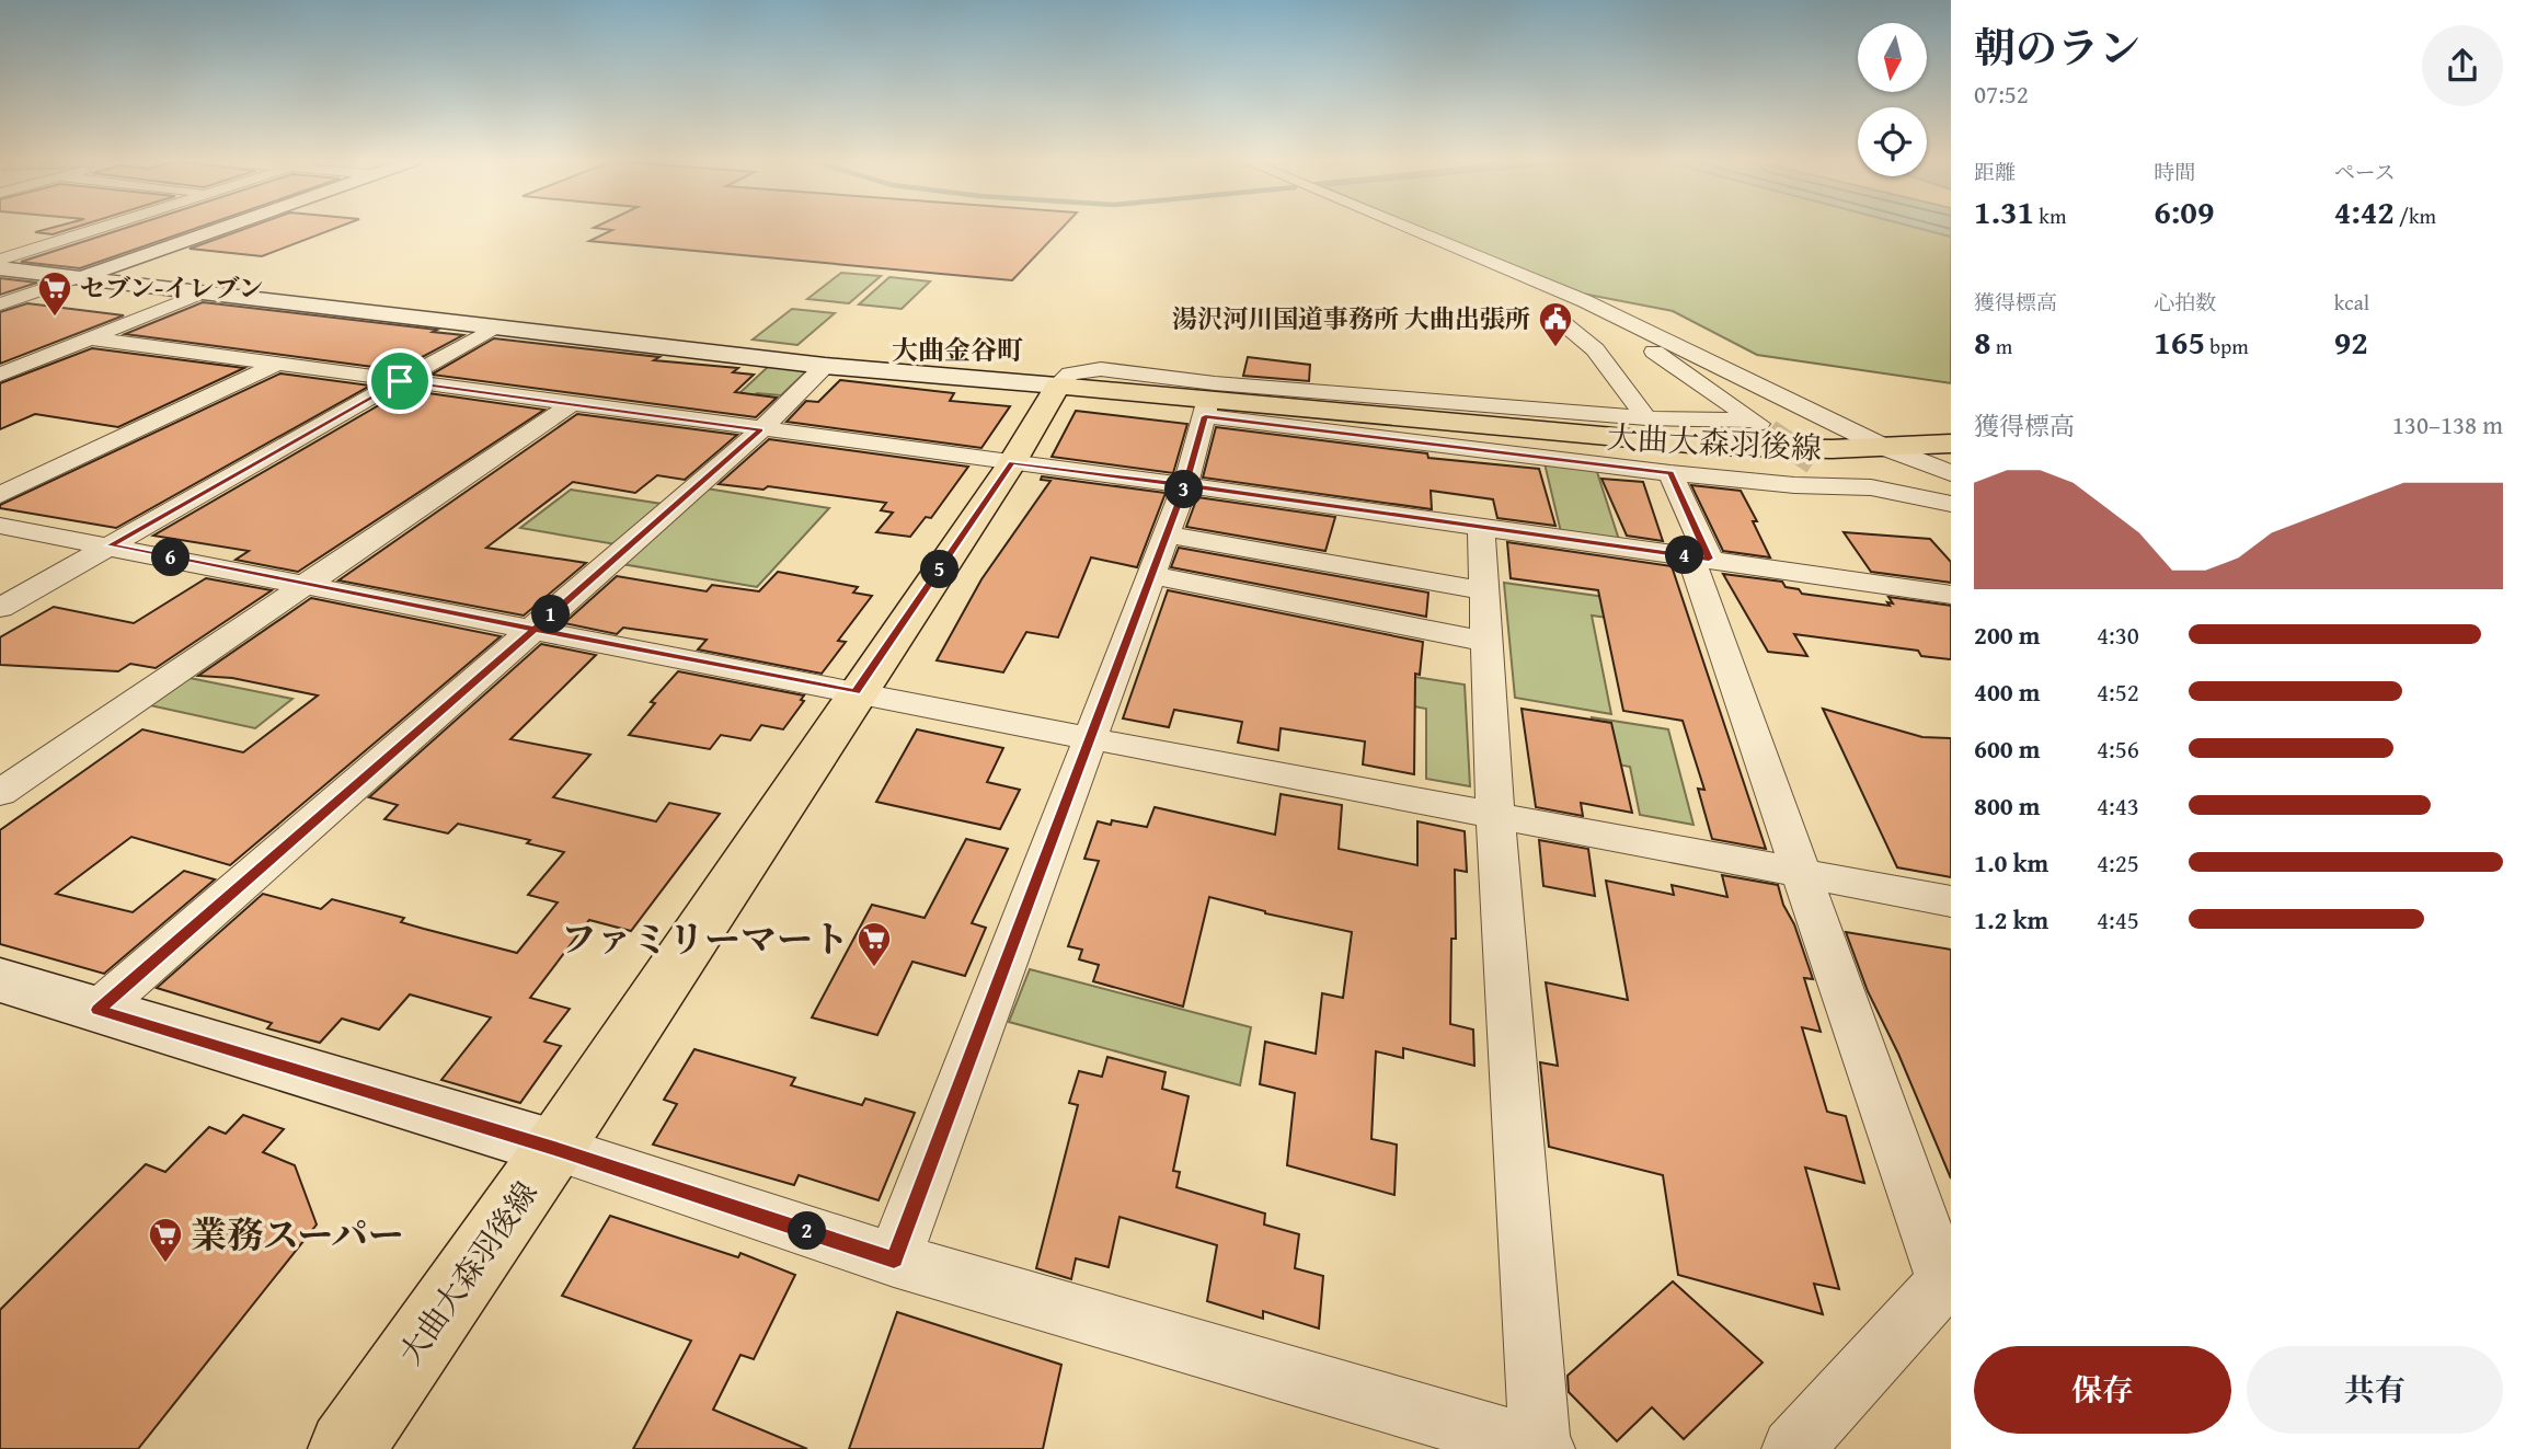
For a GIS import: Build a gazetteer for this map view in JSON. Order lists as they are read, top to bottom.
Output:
{
  "streets": {
    "main road": ["大曲大森羽後線"]
  },
  "districts": ["大曲金谷町"],
  "places": {
    "supermarket": ["セブン-イレブン", "ファミリーマート", "業務スーパー"],
    "public building": ["湯沢河川国道事務所 大曲出張所"]
  },
  "north": "bottom",
  "page": {
    "heading": ["朝のラン", "07:52"],
    "stats": [
      ["距離", "1.31 km"],
      ["時間", "6:09"],
      ["ペース", "4:42 /km"],
      ["獲得標高", "8 m"],
      ["心拍数", "165 bpm"],
      ["kcal", "92"]
    ],
    "chart": ["獲得標高", "130–138 m"],
    "pins": [
      "3",
      "4",
      "6",
      "5",
      "1",
      "2"
    ],
    "list": [
      {
        "name": "200 m",
        "note": "4:30"
      },
      {
        "name": "400 m",
        "note": "4:52"
      },
      {
        "name": "600 m",
        "note": "4:56"
      },
      {
        "name": "800 m",
        "note": "4:43"
      },
      {
        "name": "1.0 km",
        "note": "4:25"
      },
      {
        "name": "1.2 km",
        "note": "4:45"
      }
    ],
    "buttons": ["保存", "共有"]
  }
}
